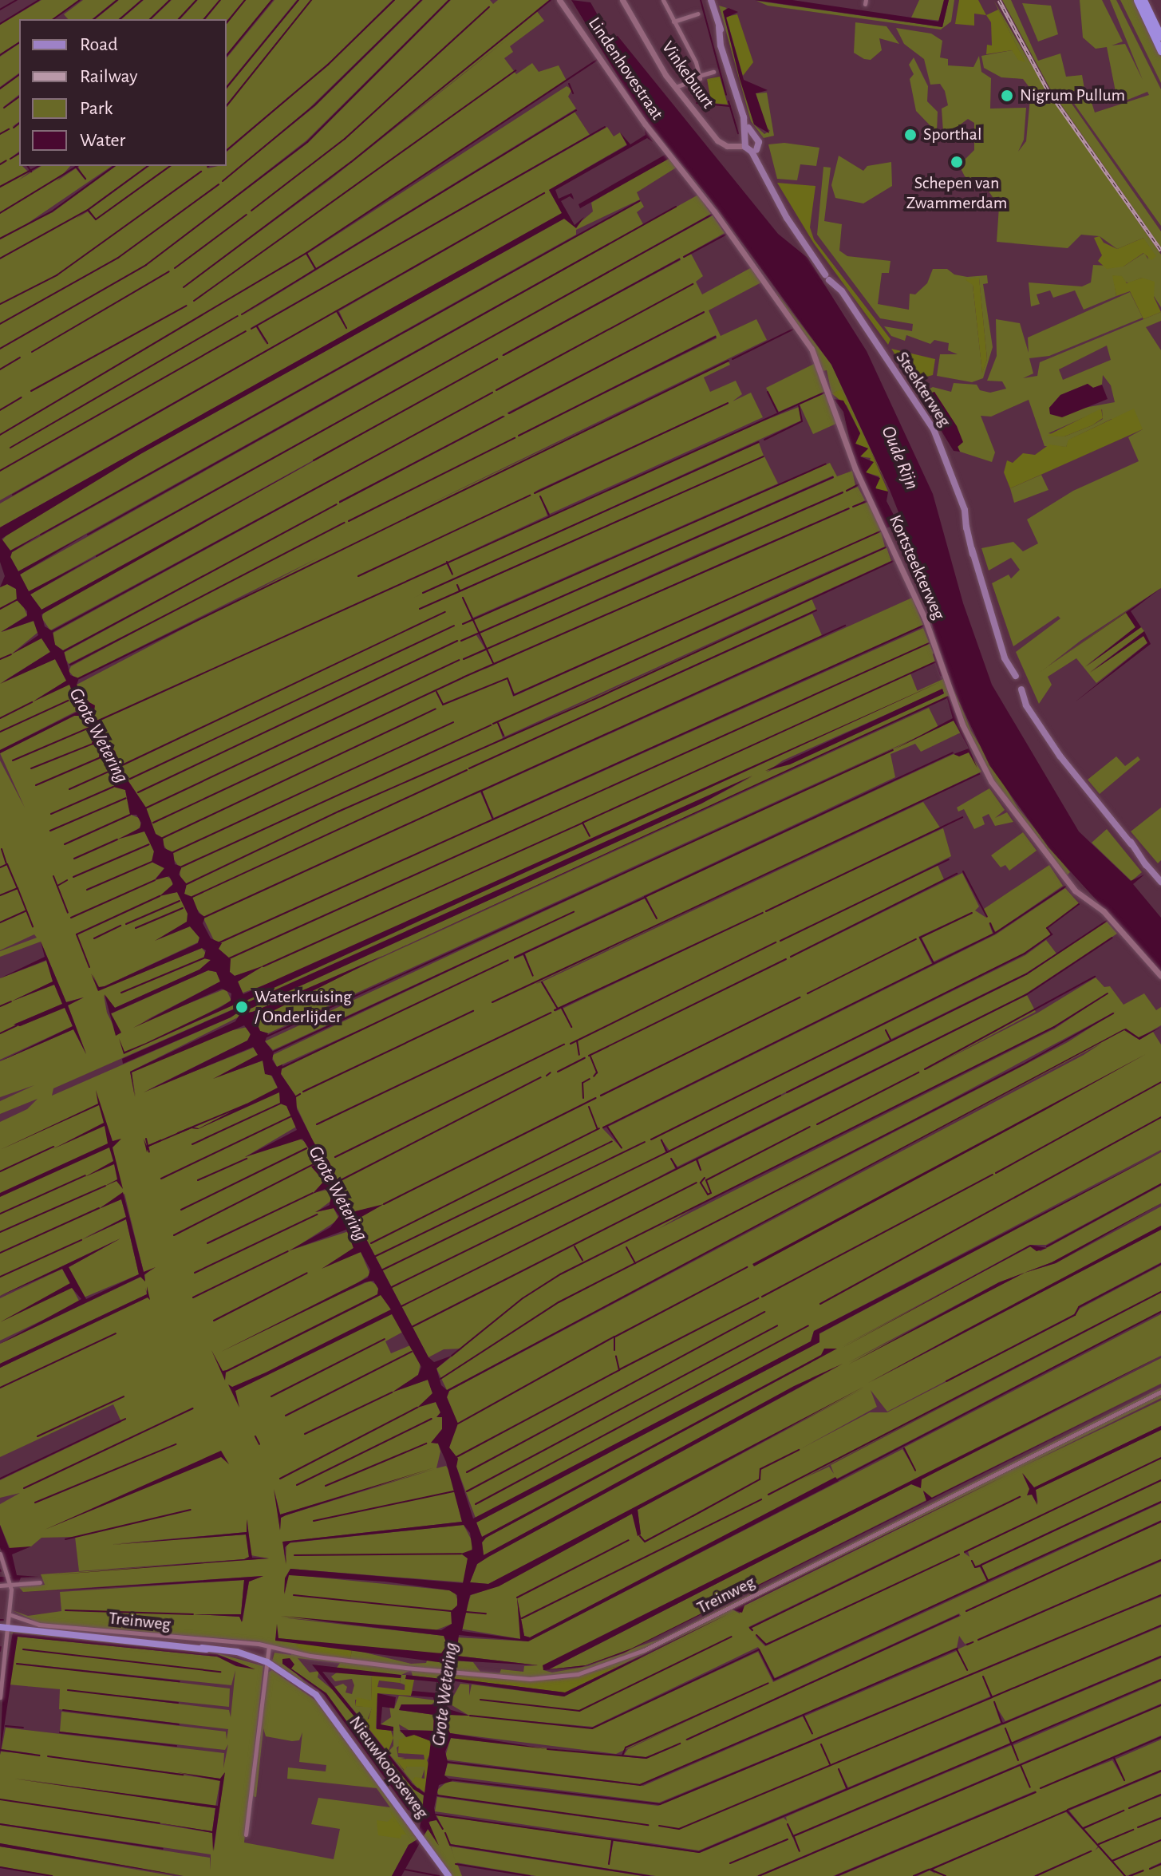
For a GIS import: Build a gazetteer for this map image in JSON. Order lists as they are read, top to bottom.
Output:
{
  "streets": {
    "main road": ["Steekterweg", "Nieuwkoopseweg"],
    "street": [
      "Lindenhovestraat",
      "Vinkebuurt",
      "Kortsteekterweg",
      "Treinweg"
    ]
  },
  "crossings": [
    ["Lindenhovestraat", "Kortsteekterweg"]
  ],
  "water": ["Oude Rijn", "Grote Wetering"],
  "places": [
    "Nigrum Pullum",
    "Sporthal",
    "Schepen van Zwammerdam",
    "Waterkruising / Onderlijder"
  ],
  "legend": [
    "Road",
    "Railway",
    "Park",
    "Water"
  ]
}
